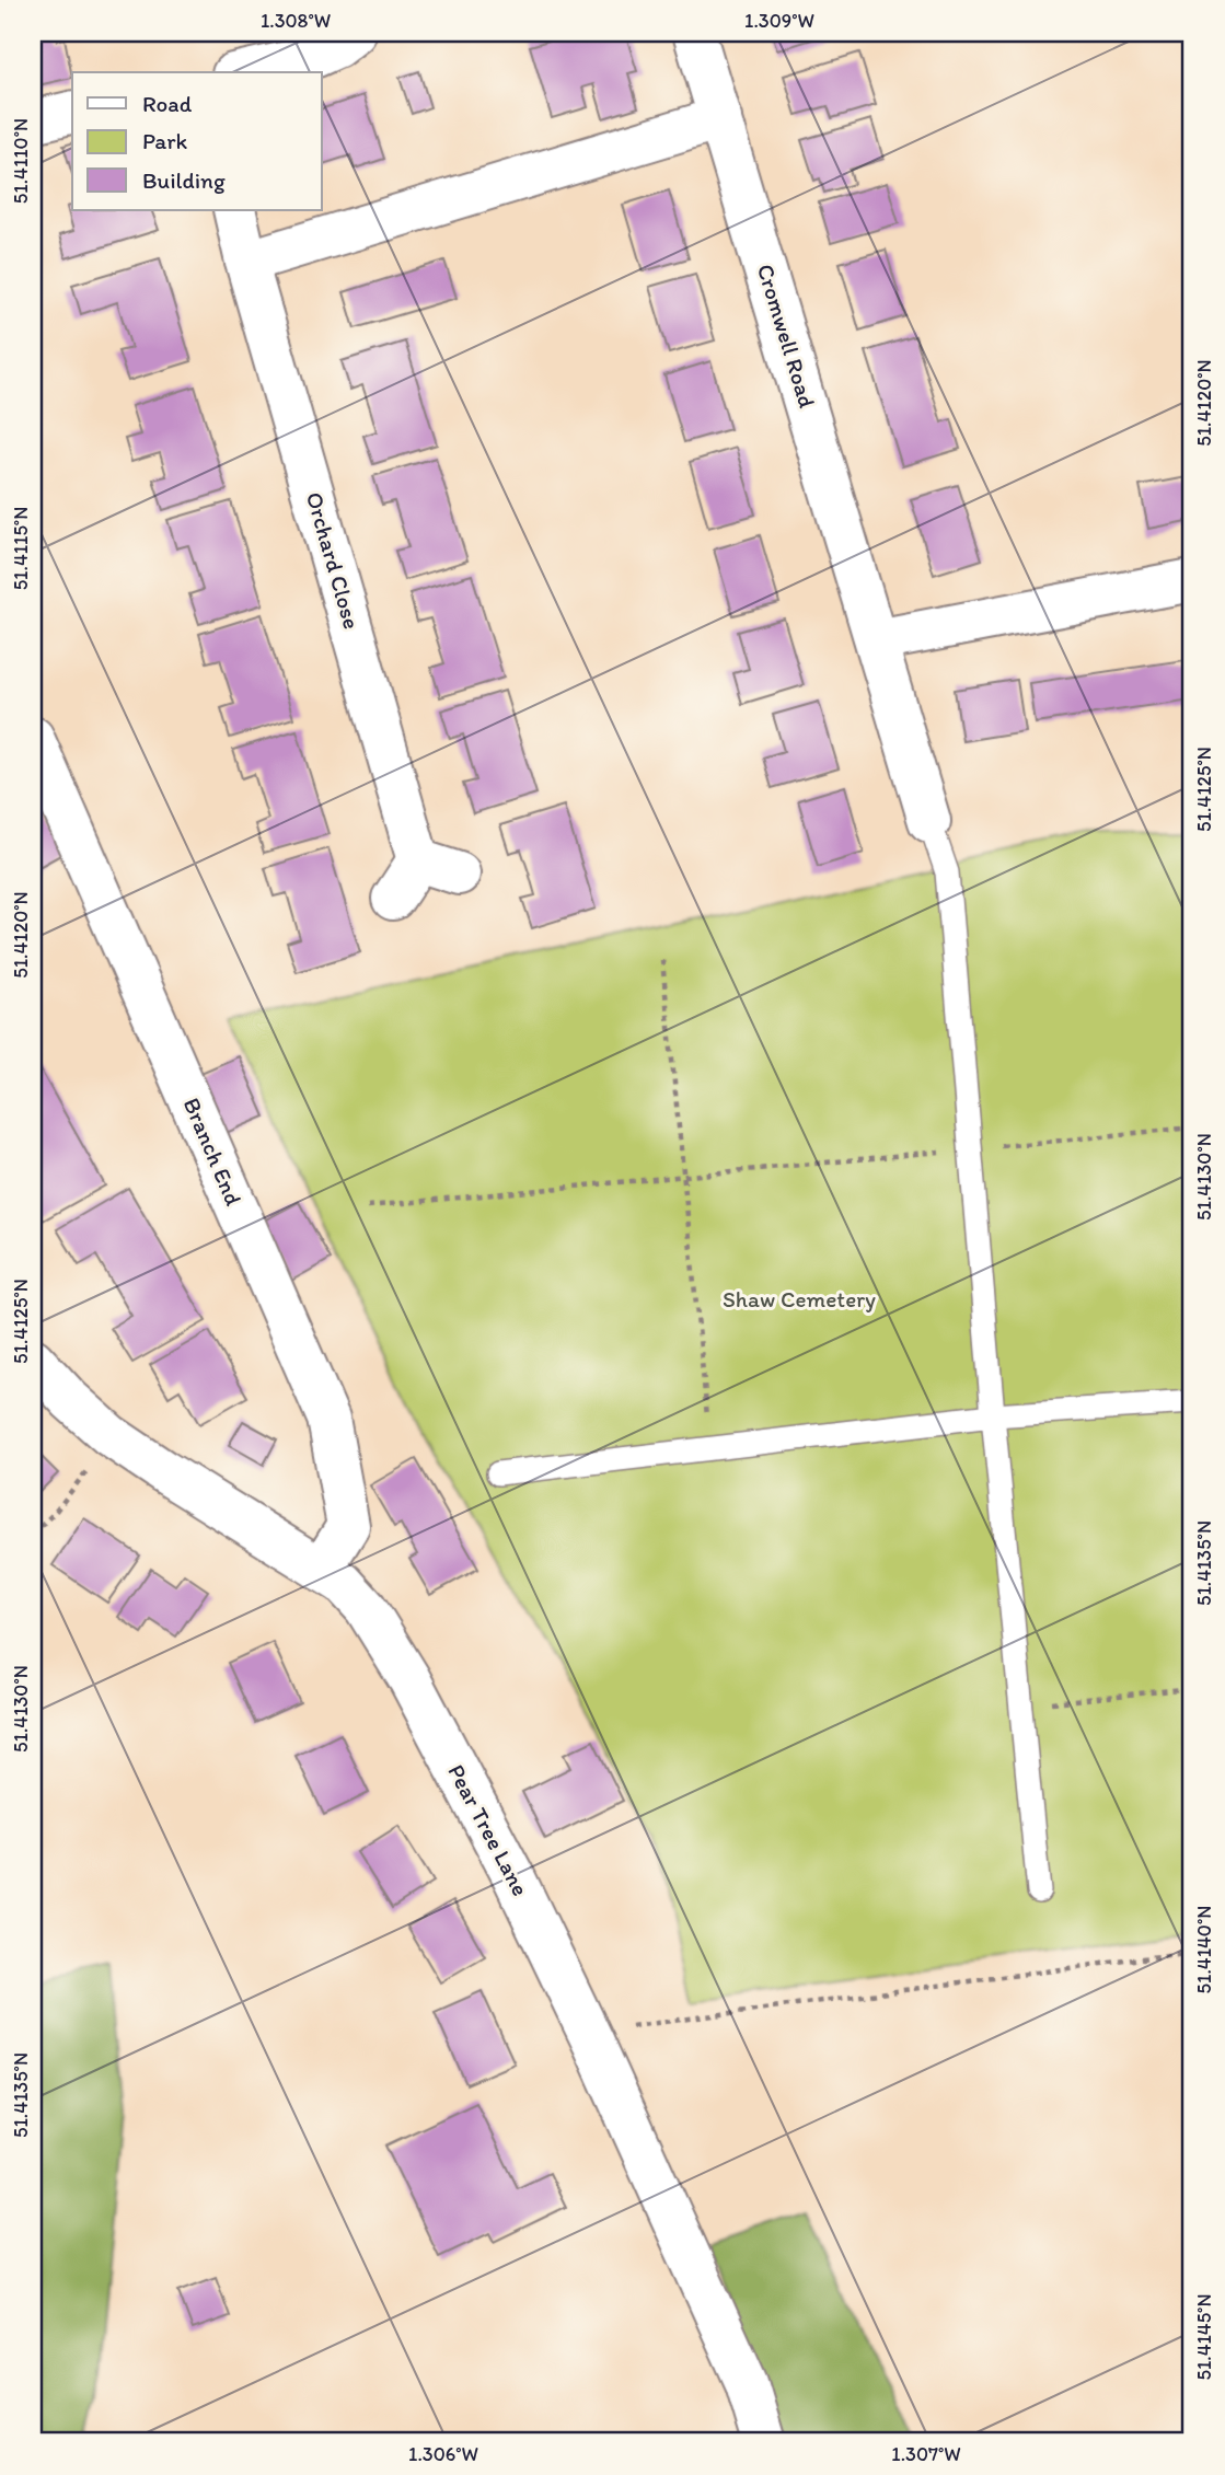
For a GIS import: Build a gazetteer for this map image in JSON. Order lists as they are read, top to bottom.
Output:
{
  "streets": {
    "street": [
      "Cromwell Road",
      "Orchard Close",
      "Branch End",
      "Pear Tree Lane"
    ]
  },
  "crossings": [
    ["Branch End", "Pear Tree Lane"]
  ],
  "parks": ["Shaw Cemetery"],
  "legend": ["Road", "Park", "Building"],
  "coordinates": [
    "1.308°W",
    "1.309°W",
    "51.4110°N",
    "51.4120°N",
    "51.4115°N",
    "51.4125°N",
    "51.4130°N",
    "51.4135°N",
    "51.4140°N",
    "51.4145°N",
    "1.306°W",
    "1.307°W"
  ]
}
